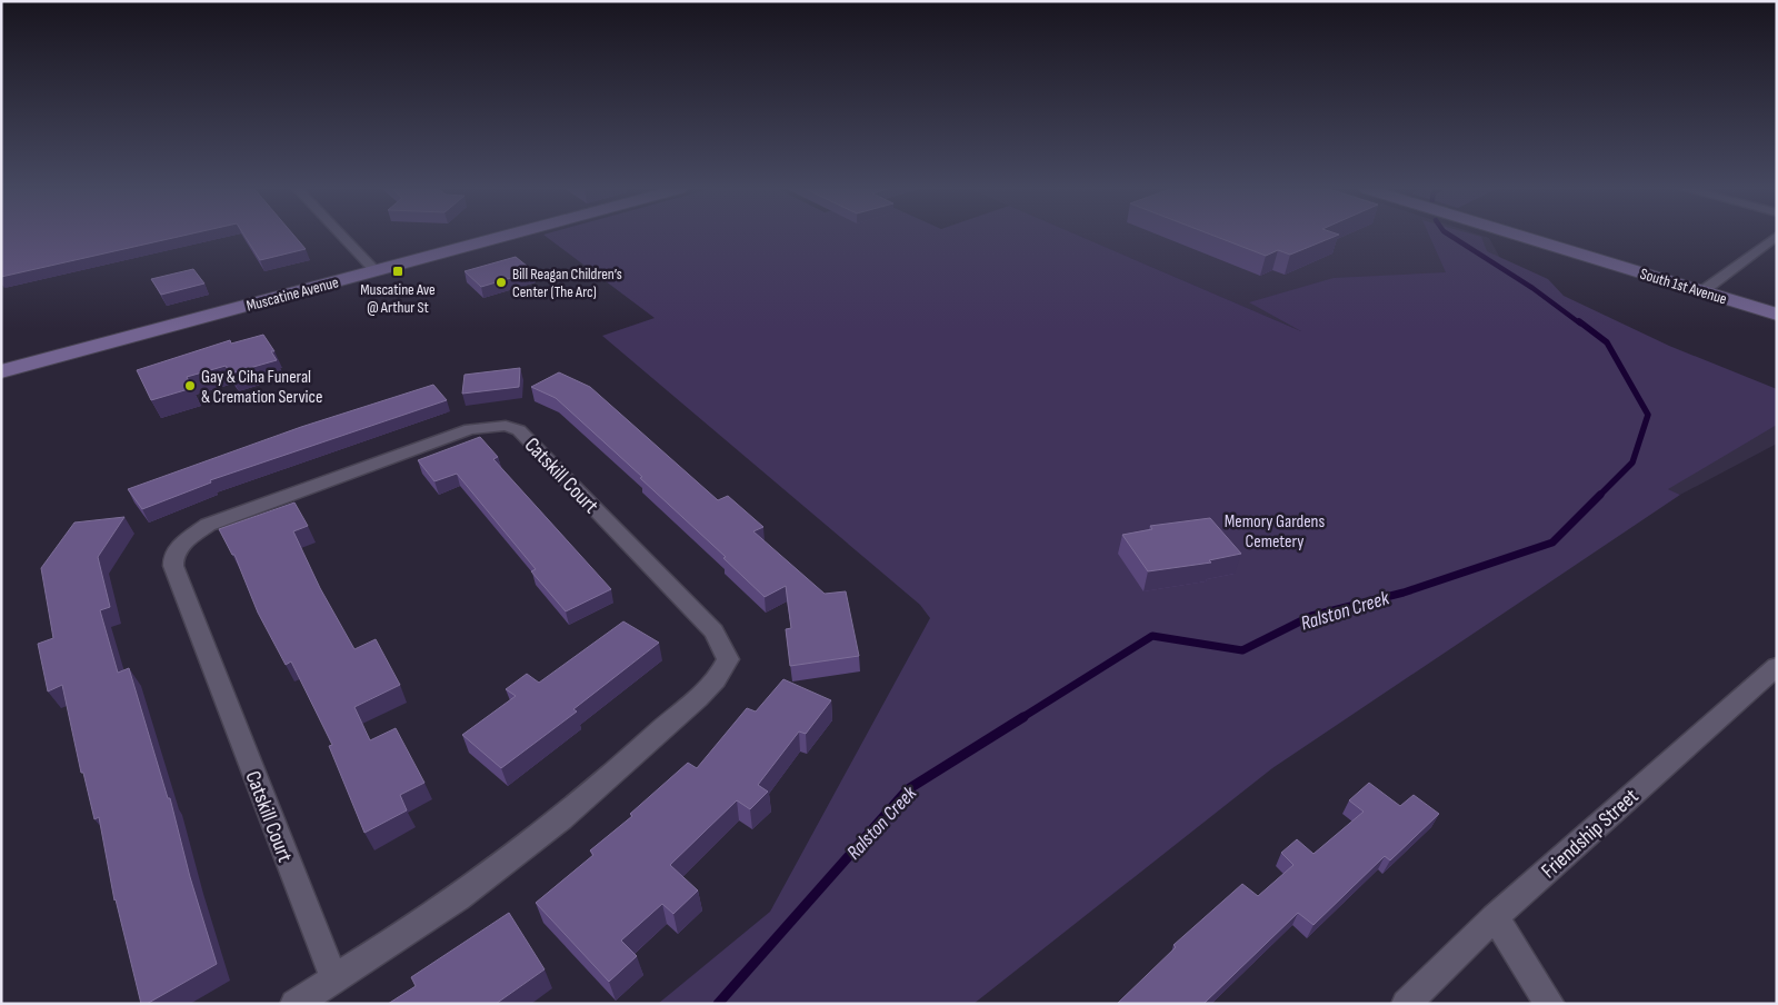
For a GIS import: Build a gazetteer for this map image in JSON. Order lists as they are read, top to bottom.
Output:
{
  "streets": {
    "main road": ["South 1st Avenue", "Muscatine Avenue"],
    "street": ["Catskill Court", "Friendship Street"]
  },
  "water": ["Ralston Creek"],
  "parks": ["Memory Gardens Cemetery"],
  "places": {
    "transit": ["Muscatine Ave @ Arthur St"],
    "other": ["Bill Reagan Children’s Center (The Arc)", "Gay & Ciha Funeral & Cremation Service"]
  }
}
